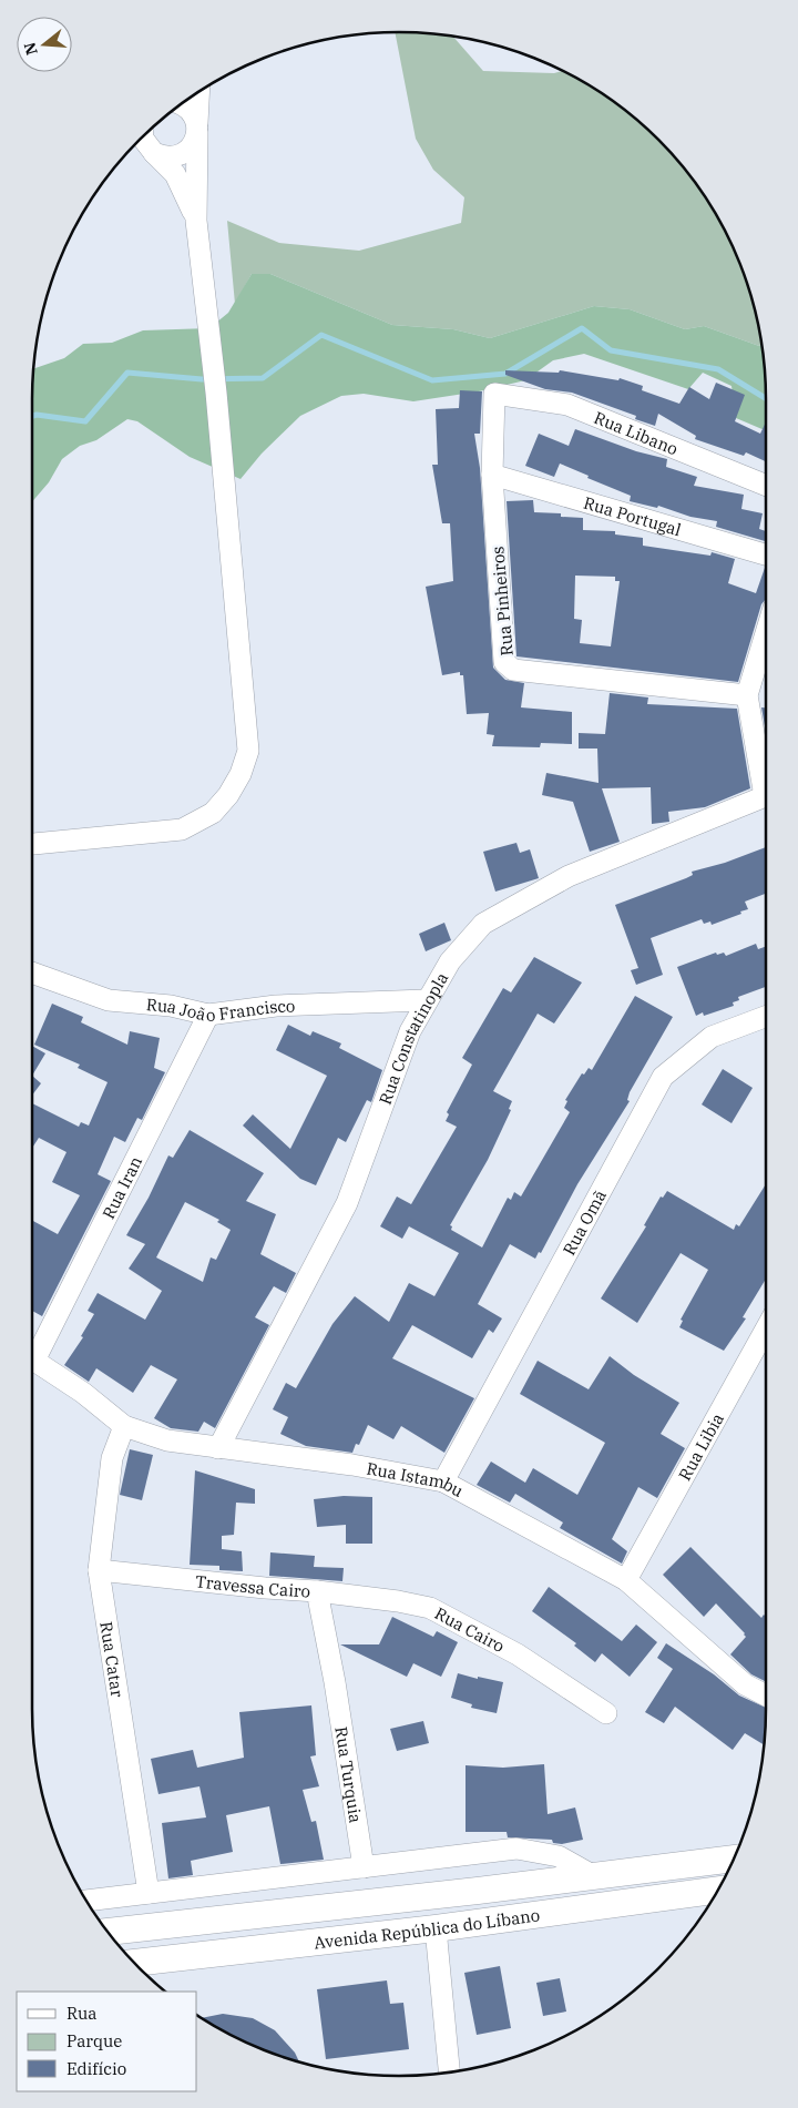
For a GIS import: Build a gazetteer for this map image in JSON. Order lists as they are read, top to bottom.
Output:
{
  "streets": {
    "main road": ["Avenida República do Líbano"],
    "street": [
      "Rua Libano",
      "Rua Portugal",
      "Rua Pinheiros",
      "Rua João Francisco",
      "Rua Constatinopla",
      "Rua Iran",
      "Rua Omã",
      "Rua Libia",
      "Rua Istambu",
      "Travessa Cairo",
      "Rua Cairo",
      "Rua Catar",
      "Rua Turquia"
    ]
  },
  "crossings": [
    ["Rua Libano", "Rua Pinheiros"],
    ["Rua Portugal", "Rua Pinheiros"],
    ["Rua João Francisco", "Rua Constatinopla"],
    ["Rua João Francisco", "Rua Iran"],
    ["Rua Constatinopla", "Rua Istambu"],
    ["Rua Omã", "Rua Istambu"],
    ["Rua Libia", "Rua Istambu"],
    ["Rua Istambu", "Rua Catar"],
    ["Travessa Cairo", "Rua Cairo"],
    ["Travessa Cairo", "Rua Catar"],
    ["Travessa Cairo", "Rua Turquia"]
  ],
  "legend": ["Rua", "Parque", "Edifício"],
  "north": "left"
}
